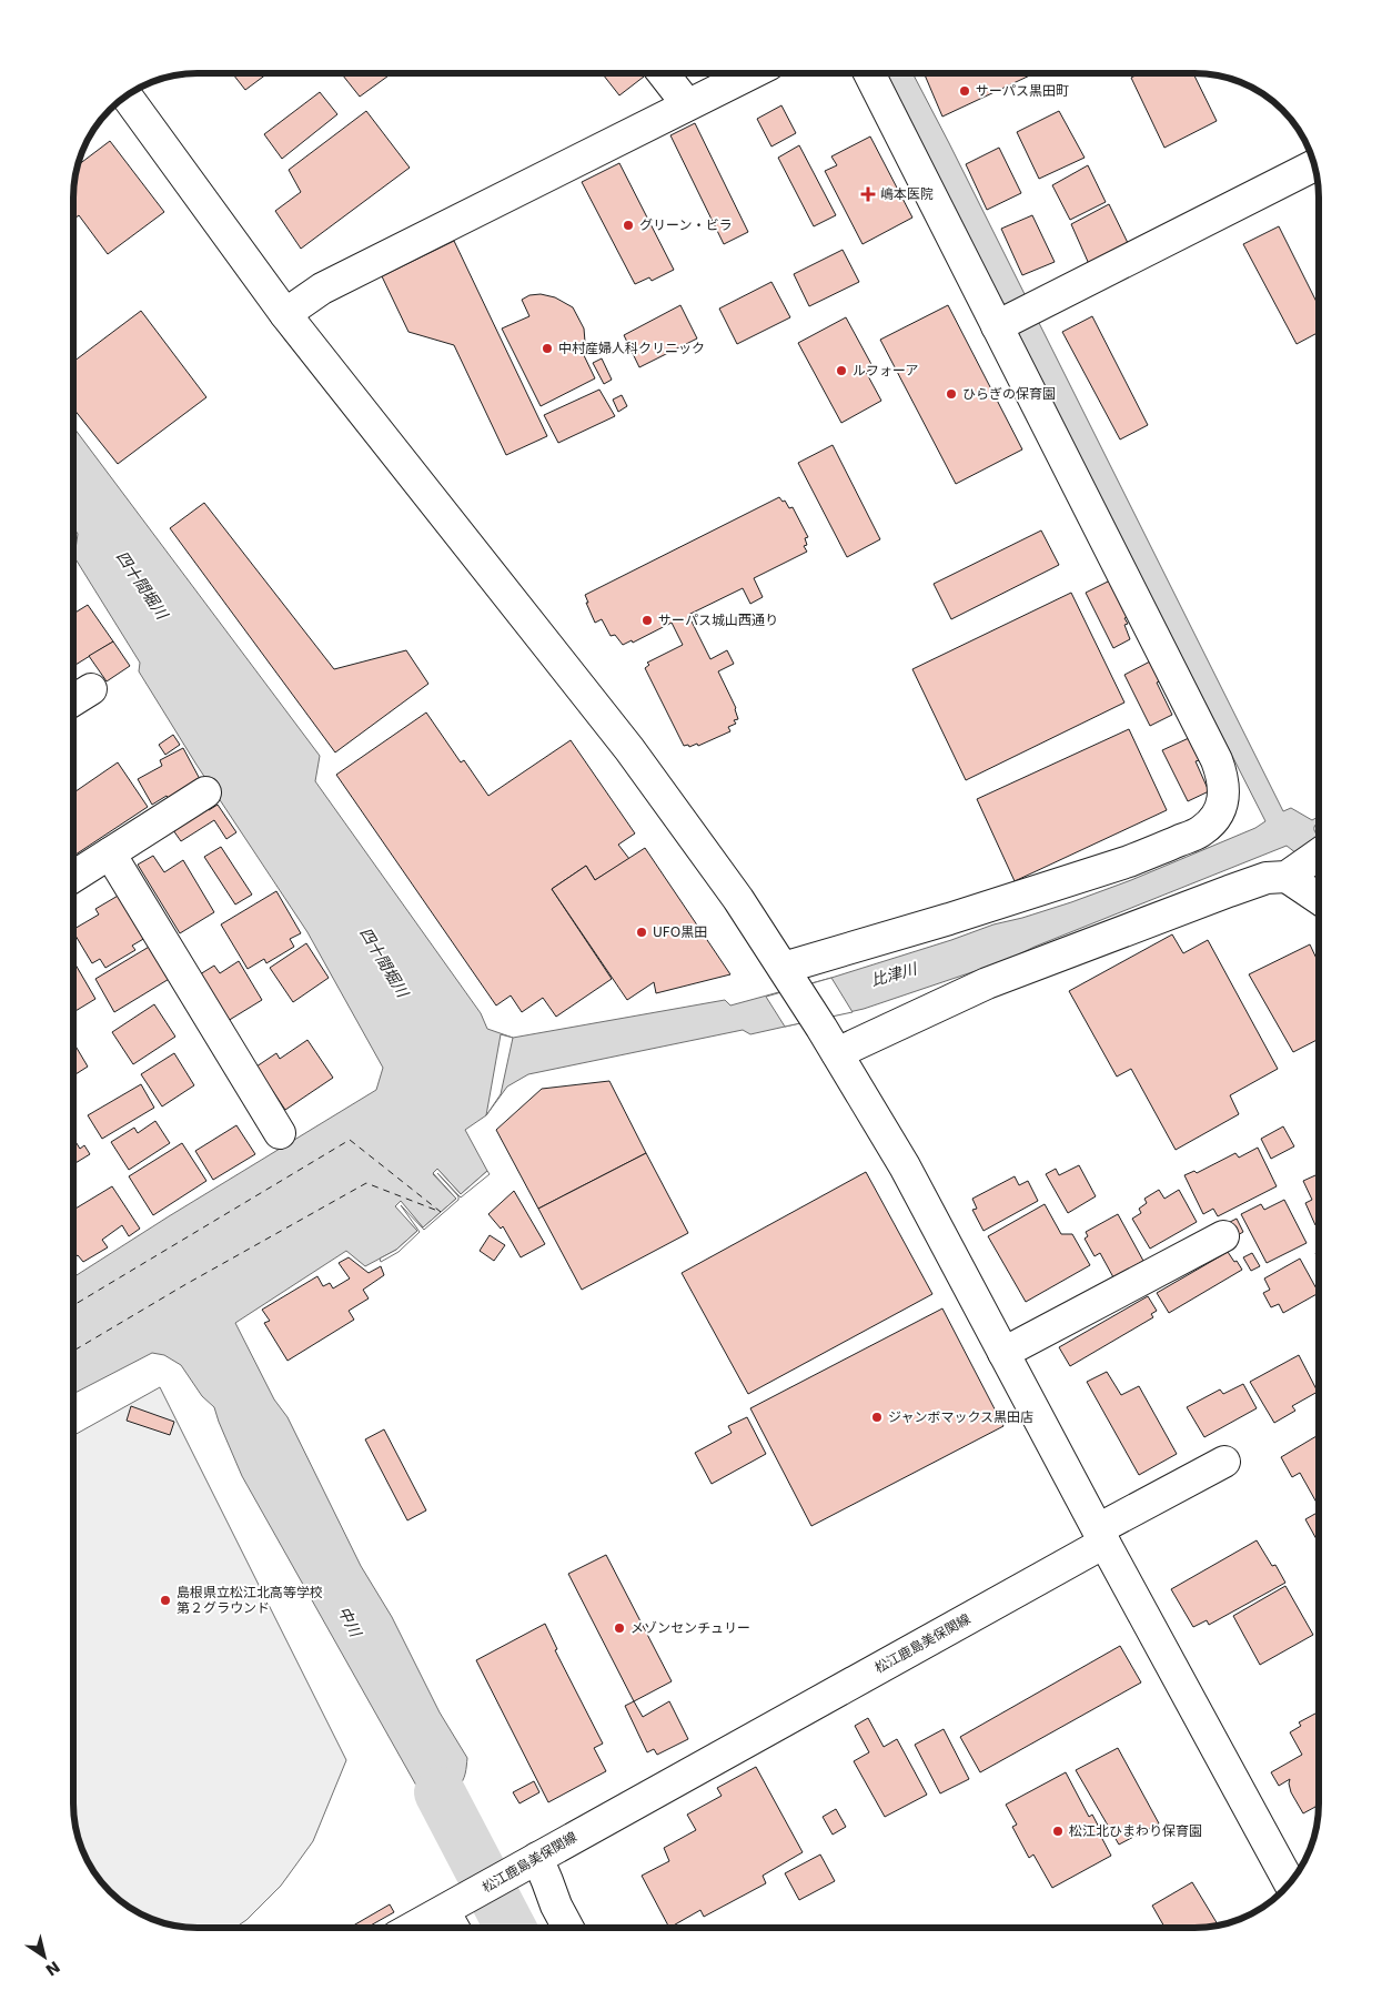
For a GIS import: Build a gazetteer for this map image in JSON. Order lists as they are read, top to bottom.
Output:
{
  "streets": {
    "street": ["松江鹿島美保関線"]
  },
  "water": ["四十間堀川", "比津川", "中川"],
  "places": {
    "other": [
      "サーパス黒田町",
      "グリーン・ビラ",
      "中村産婦人科クリニック",
      "ルフォーア",
      "ひらぎの保育園",
      "サーパス城山西通り",
      "UFO黒田",
      "ジャンボマックス黒田店",
      "島根県立松江北高等学校 第２グラウンド",
      "メゾンセンチュリー",
      "松江北ひまわり保育園"
    ],
    "health": ["嶋本医院"]
  },
  "north": "bottom right"
}
